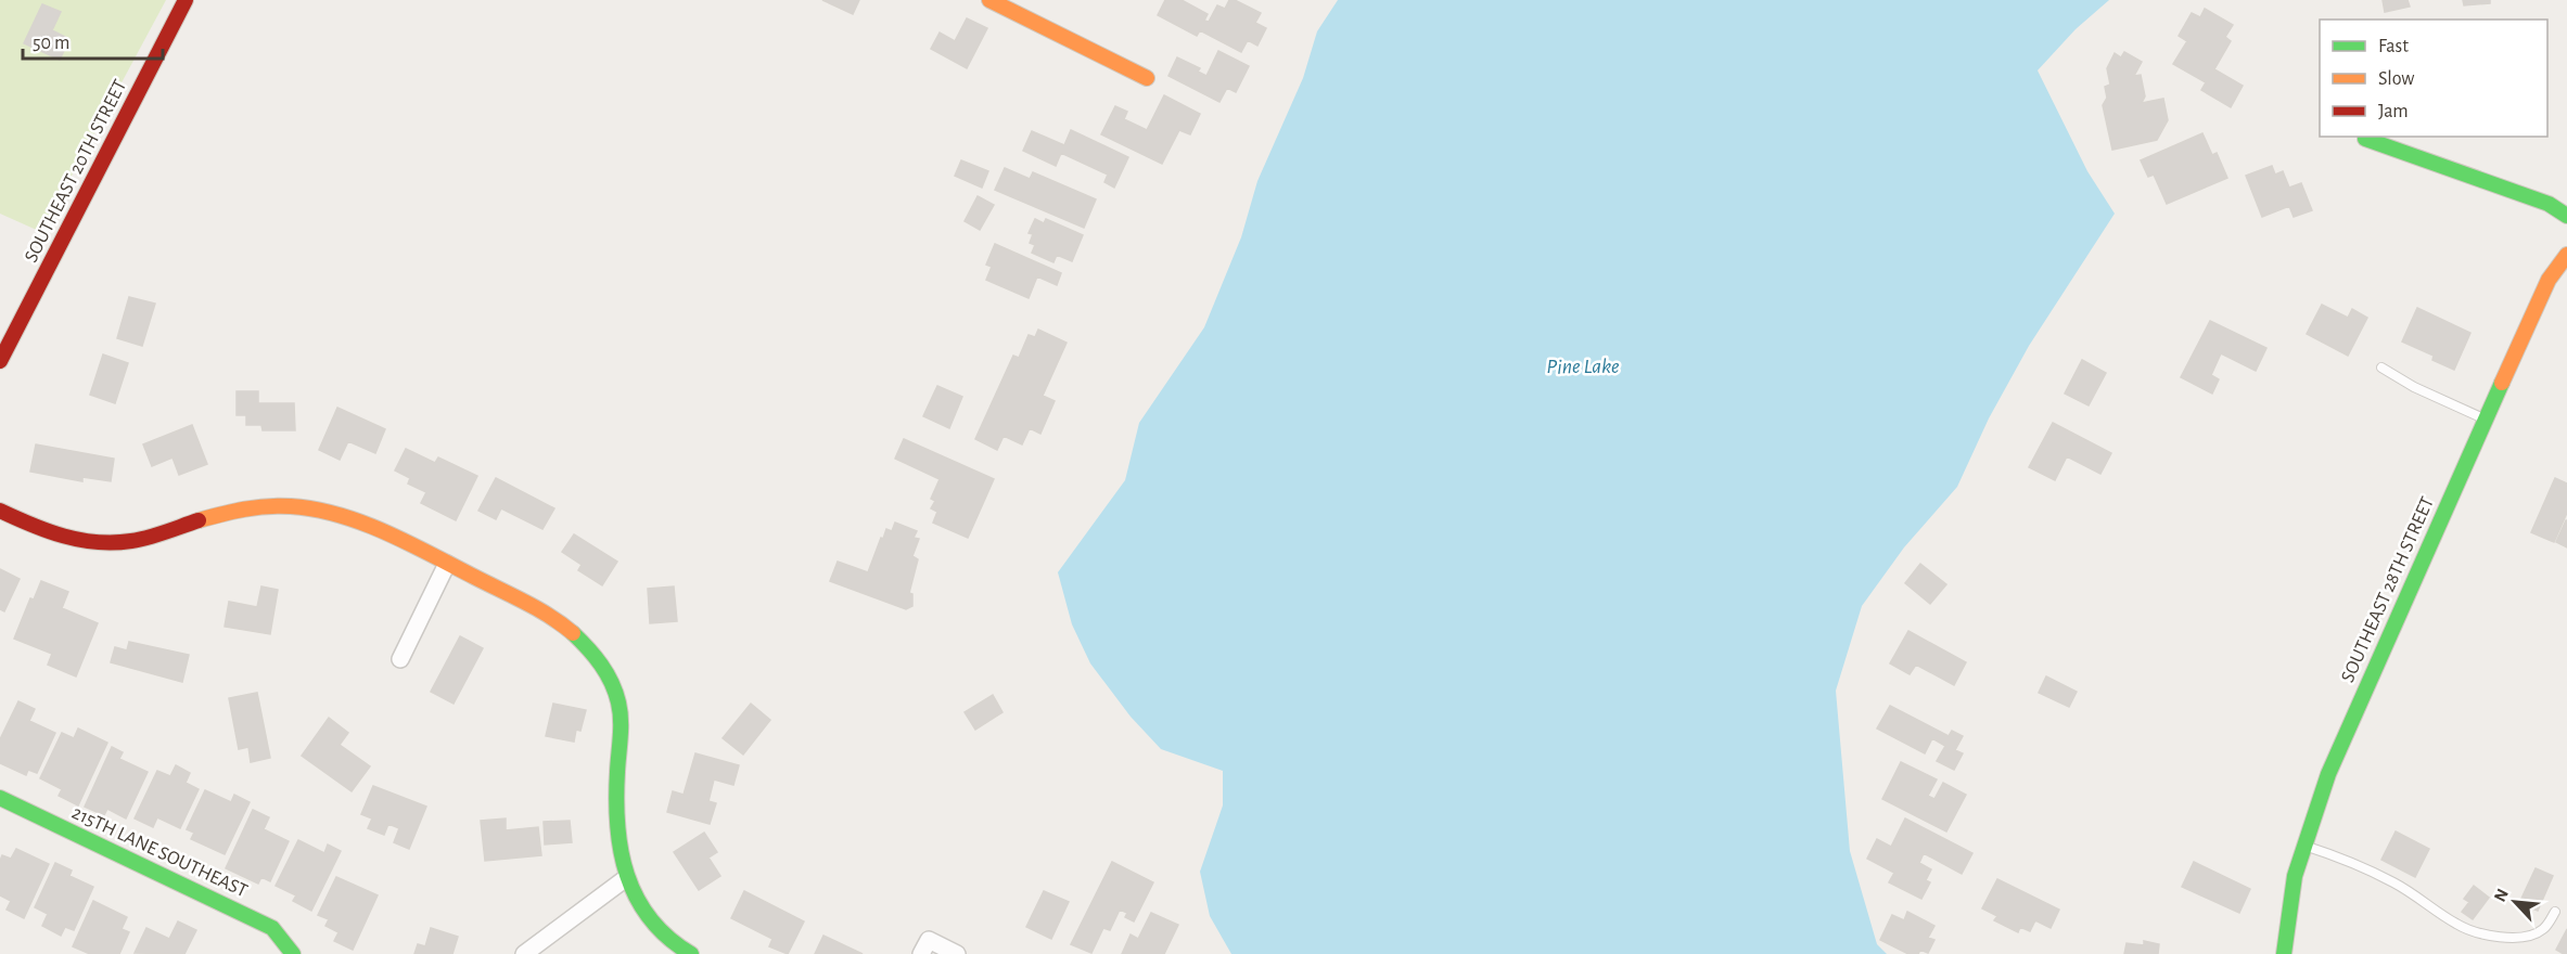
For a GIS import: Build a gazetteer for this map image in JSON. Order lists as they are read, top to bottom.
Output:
{
  "streets": {
    "street": ["SOUTHEAST 20TH STREET", "SOUTHEAST 28TH STREET", "215TH LANE SOUTHEAST"]
  },
  "water": ["Pine Lake"],
  "legend": ["Fast", "Slow", "Jam"],
  "scale_bar": "50 m",
  "north": "top left"
}
